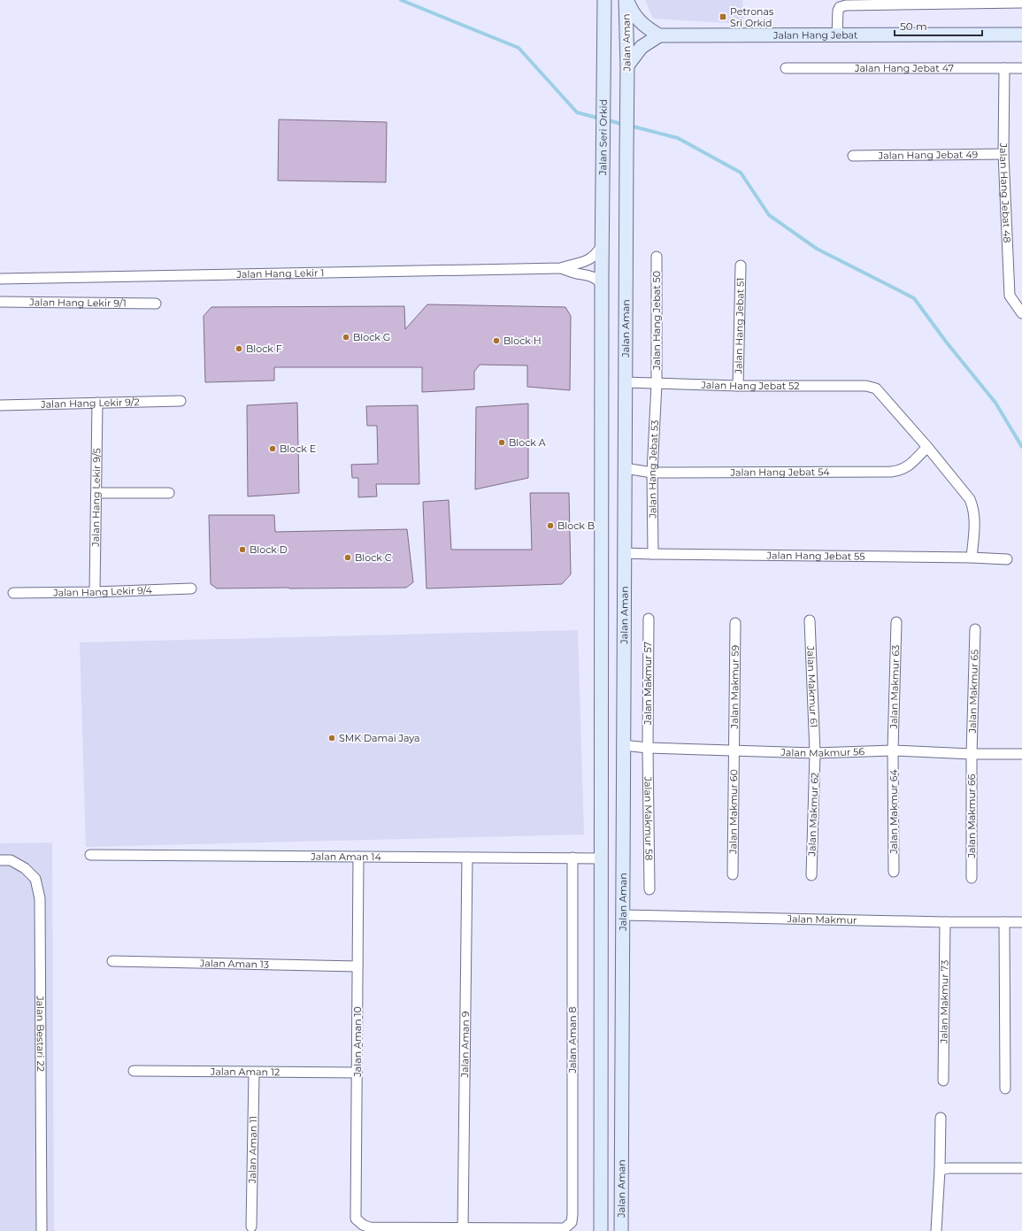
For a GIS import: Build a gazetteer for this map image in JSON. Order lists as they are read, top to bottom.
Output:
{
  "streets": {
    "main road": ["Jalan Hang Jebat", "Jalan Aman", "Jalan Seri Orkid"],
    "street": [
      "Jalan Hang Jebat 47",
      "Jalan Hang Jebat 49",
      "Jalan Hang Jebat 48",
      "Jalan Hang Lekir 1",
      "Jalan Hang Lekir 9/1",
      "Jalan Hang Jebat 50",
      "Jalan Hang Jebat 51",
      "Jalan Hang Jebat 52",
      "Jalan Hang Lekir 9/2",
      "Jalan Hang Jebat 53",
      "Jalan Hang Jebat 54",
      "Jalan Hang Lekir 9/5",
      "Jalan Hang Jebat 55",
      "Jalan Hang Lekir 9/4",
      "Jalan Makmur 57",
      "Jalan Makmur 59",
      "Jalan Makmur 61",
      "Jalan Makmur 63",
      "Jalan Makmur 65",
      "Jalan Makmur 56",
      "Jalan Makmur 60",
      "Jalan Makmur 64",
      "Jalan Makmur 62",
      "Jalan Makmur 66",
      "Jalan Makmur 58",
      "Jalan Aman 14",
      "Jalan Makmur",
      "Jalan Aman 13",
      "Jalan Makmur 73",
      "Jalan Bestari 22",
      "Jalan Aman 8",
      "Jalan Aman 10",
      "Jalan Aman 9",
      "Jalan Aman 12",
      "Jalan Aman 11"
    ]
  },
  "crossings": [
    ["Jalan Aman", "Jalan Hang Jebat 52"],
    ["Jalan Aman", "Jalan Hang Jebat 54"],
    ["Jalan Aman", "Jalan Hang Jebat 55"],
    ["Jalan Aman", "Jalan Makmur 56"],
    ["Jalan Aman", "Jalan Makmur"],
    ["Jalan Hang Jebat 47", "Jalan Hang Jebat 48"],
    ["Jalan Seri Orkid", "Jalan Hang Lekir 1"],
    ["Jalan Hang Jebat 49", "Jalan Hang Jebat 48"],
    ["Jalan Hang Jebat 50", "Jalan Hang Jebat 52"],
    ["Jalan Hang Jebat 50", "Jalan Hang Jebat 53"],
    ["Jalan Hang Jebat 51", "Jalan Hang Jebat 52"],
    ["Jalan Hang Jebat 52", "Jalan Hang Jebat 53"],
    ["Jalan Hang Jebat 52", "Jalan Hang Jebat 54"],
    ["Jalan Hang Lekir 9/2", "Jalan Hang Lekir 9/5"],
    ["Jalan Hang Jebat 53", "Jalan Hang Jebat 54"],
    ["Jalan Hang Jebat 53", "Jalan Hang Jebat 55"],
    ["Jalan Hang Lekir 9/5", "Jalan Hang Lekir 9/4"],
    ["Jalan Makmur 57", "Jalan Makmur 56"],
    ["Jalan Makmur 57", "Jalan Makmur 58"],
    ["Jalan Makmur 59", "Jalan Makmur 56"],
    ["Jalan Makmur 59", "Jalan Makmur 60"],
    ["Jalan Makmur 61", "Jalan Makmur 56"],
    ["Jalan Makmur 61", "Jalan Makmur 62"],
    ["Jalan Makmur 63", "Jalan Makmur 56"],
    ["Jalan Makmur 63", "Jalan Makmur 64"],
    ["Jalan Makmur 65", "Jalan Makmur 56"],
    ["Jalan Makmur 65", "Jalan Makmur 66"],
    ["Jalan Makmur 56", "Jalan Makmur 60"],
    ["Jalan Makmur 56", "Jalan Makmur 64"],
    ["Jalan Makmur 56", "Jalan Makmur 62"],
    ["Jalan Makmur 56", "Jalan Makmur 66"],
    ["Jalan Makmur 56", "Jalan Makmur 58"],
    ["Jalan Aman 14", "Jalan Aman 8"],
    ["Jalan Aman 14", "Jalan Aman 10"],
    ["Jalan Aman 14", "Jalan Aman 9"],
    ["Jalan Makmur", "Jalan Makmur 73"],
    ["Jalan Aman 13", "Jalan Aman 10"],
    ["Jalan Aman 8", "Jalan Aman 10"],
    ["Jalan Aman 8", "Jalan Aman 9"],
    ["Jalan Aman 10", "Jalan Aman 9"],
    ["Jalan Aman 10", "Jalan Aman 12"],
    ["Jalan Aman 12", "Jalan Aman 11"]
  ],
  "places": {
    "transit": ["Petronas Sri Orkid"],
    "other": [
      "Block G",
      "Block H",
      "Block F",
      "Block A",
      "Block E",
      "Block B",
      "Block D",
      "Block C",
      "SMK Damai Jaya"
    ]
  },
  "scale_bar": "50 m"
}
